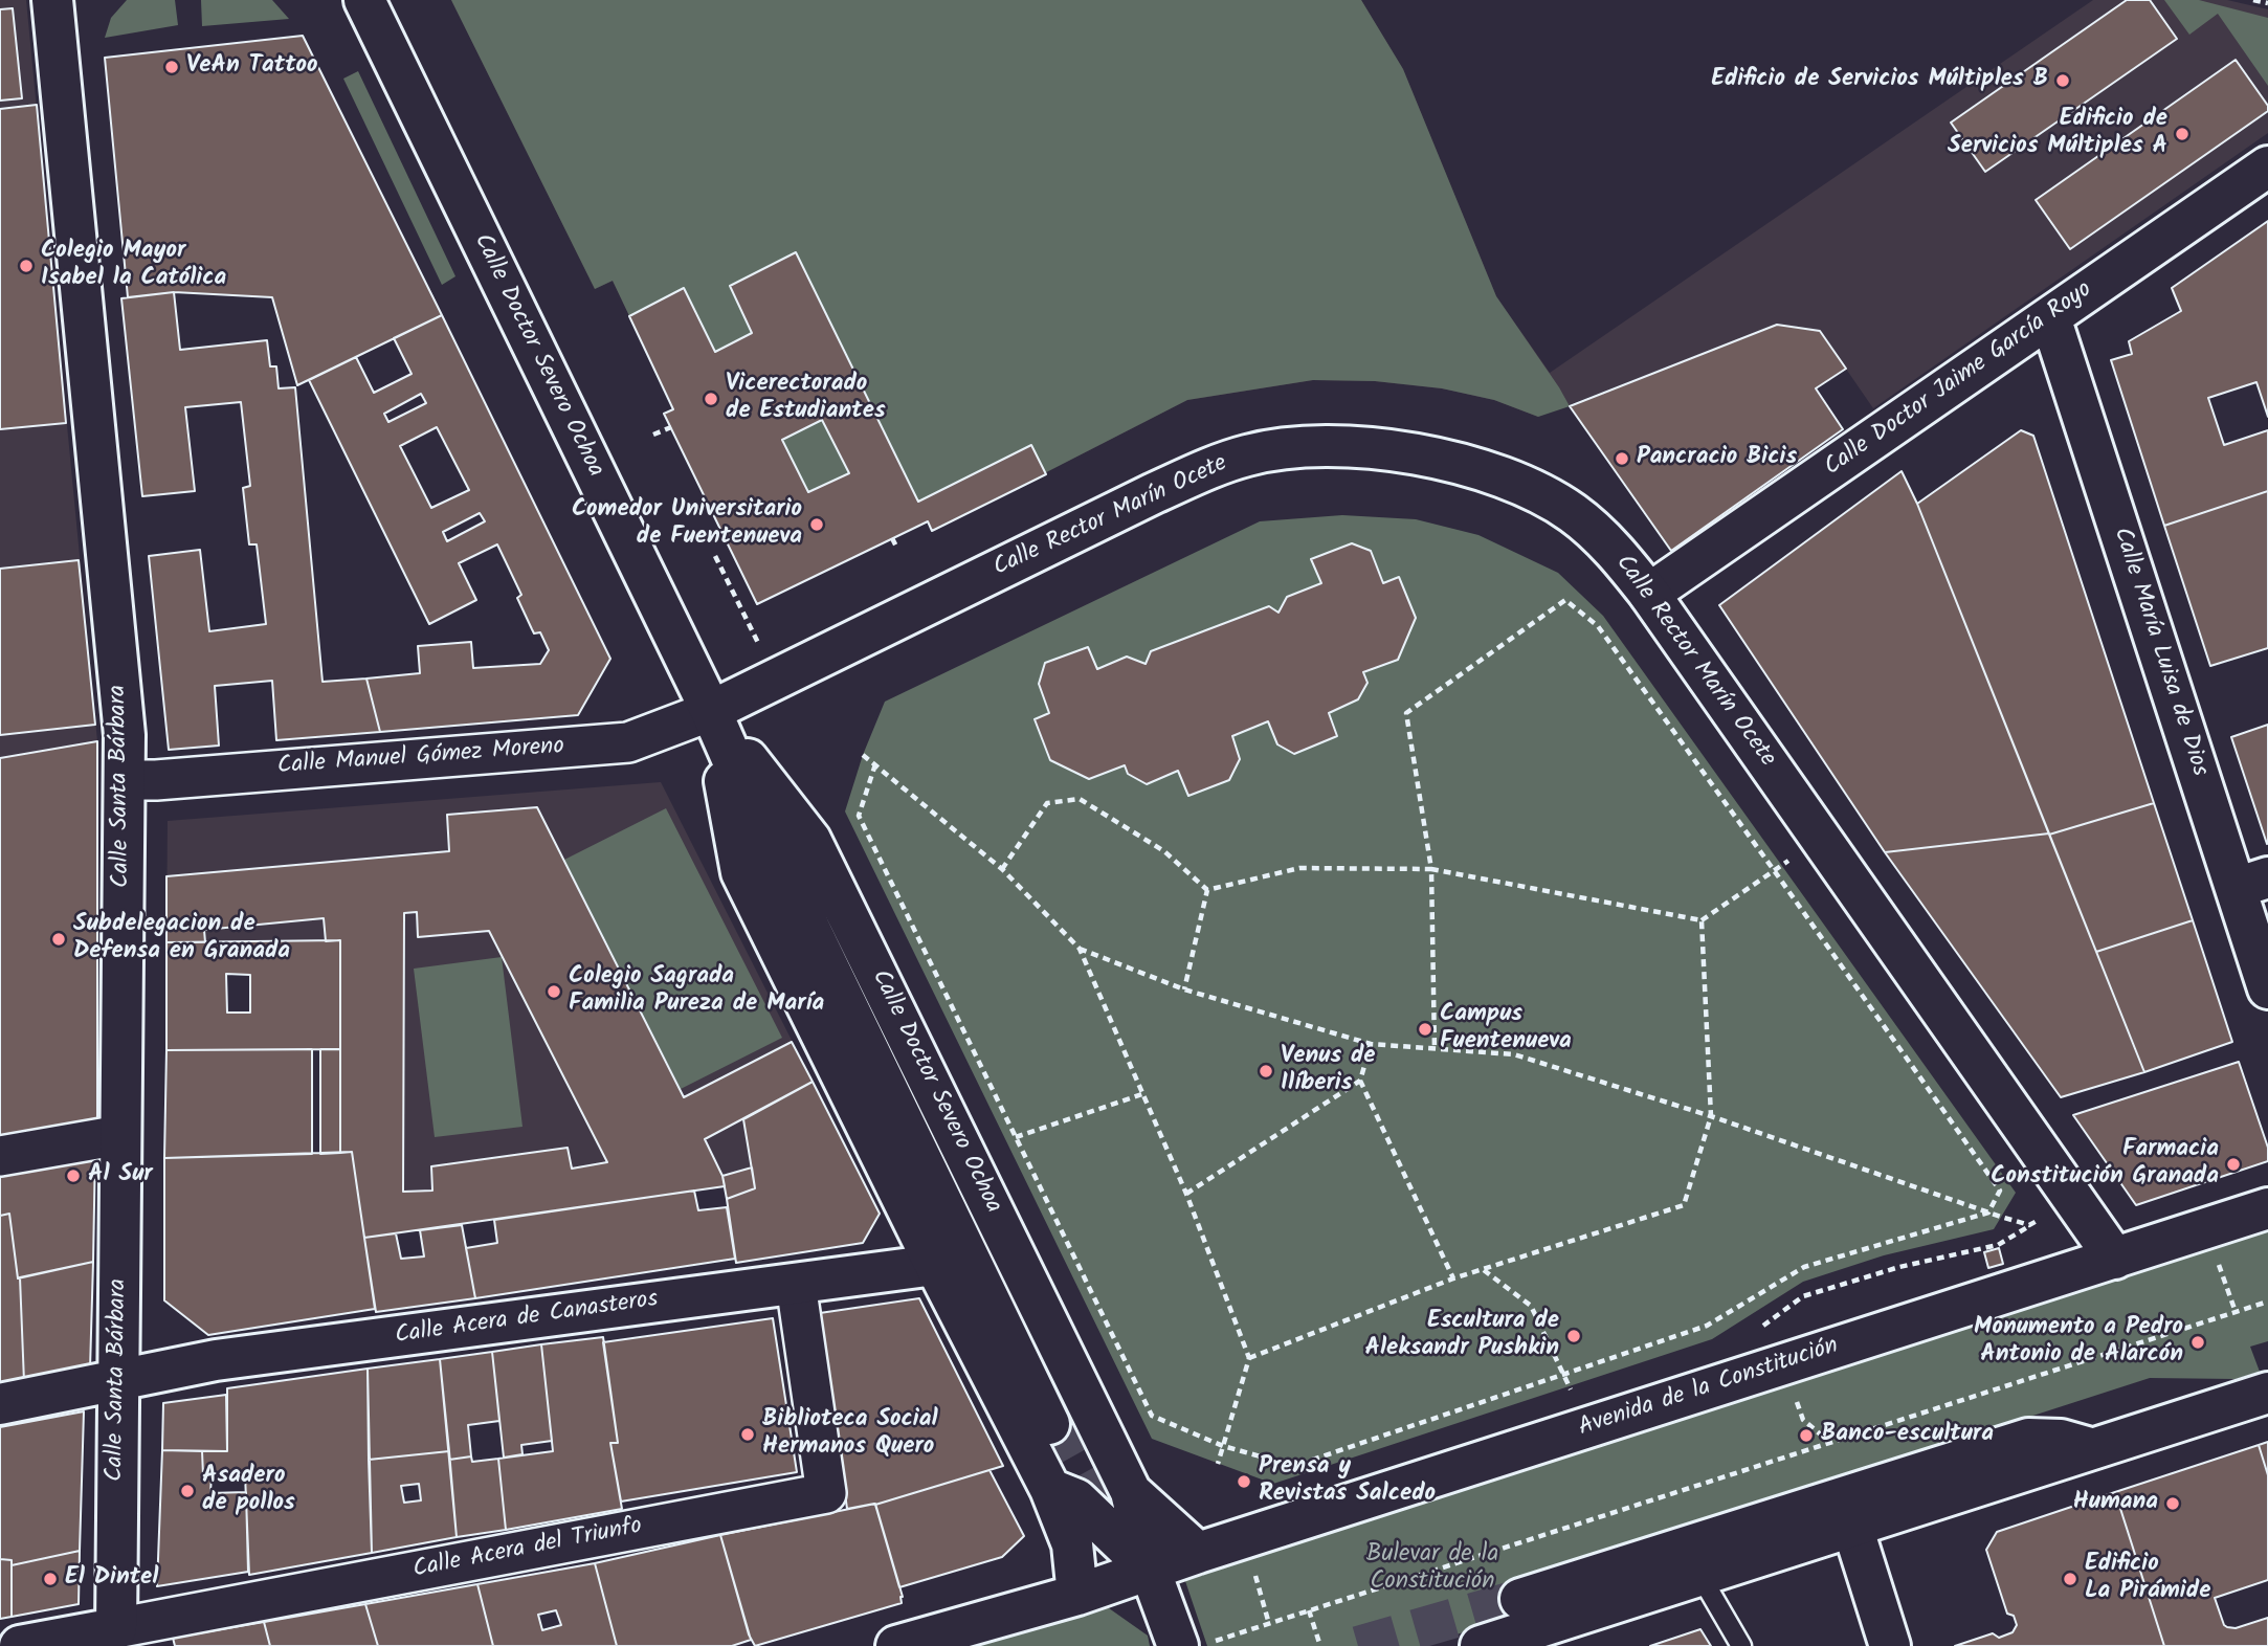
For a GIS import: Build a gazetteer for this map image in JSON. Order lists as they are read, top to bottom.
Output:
{
  "streets": {
    "main road": [
      "Calle Doctor Severo Ochoa",
      "Calle Doctor Jaime García Royo",
      "Calle Rector Marín Ocete",
      "Calle María Luisa de Dios",
      "Calle Santa Bárbara",
      "Calle Acera de Canasteros",
      "Avenida de la Constitución",
      "Calle Acera del Triunfo"
    ],
    "street": ["Calle Manuel Gómez Moreno"]
  },
  "crossings": [
    ["Calle Doctor Severo Ochoa", "Calle Rector Marín Ocete"],
    ["Calle Doctor Severo Ochoa", "Calle Manuel Gómez Moreno"],
    ["Calle Doctor Severo Ochoa", "Calle Acera de Canasteros"],
    ["Calle Doctor Severo Ochoa", "Avenida de la Constitución"],
    ["Calle Doctor Jaime García Royo", "Calle Rector Marín Ocete"],
    ["Calle Doctor Jaime García Royo", "Calle María Luisa de Dios"],
    ["Calle Rector Marín Ocete", "Calle Manuel Gómez Moreno"],
    ["Calle Rector Marín Ocete", "Avenida de la Constitución"],
    ["Calle Manuel Gómez Moreno", "Calle Santa Bárbara"],
    ["Calle Santa Bárbara", "Calle Acera de Canasteros"],
    ["Calle Santa Bárbara", "Calle Acera del Triunfo"],
    ["Calle Acera de Canasteros", "Calle Acera del Triunfo"]
  ],
  "parks": ["Bulevar de la Constitución"],
  "places": [
    "VeAn Tattoo",
    "Edificio de Servicios Múltiples B",
    "Edificio de Servicios Múltiples A",
    "Colegio Mayor Isabel la Católica",
    "Vicerectorado de Estudiantes",
    "Pancracio Bicis",
    "Comedor Universitario de Fuentenueva",
    "Subdelegacion de Defensa en Granada",
    "Colegio Sagrada Familia Pureza de María",
    "Campus Fuentenueva",
    "Venus de Ilíberis",
    "Farmacia Constitución Granada",
    "Al Sur",
    "Escultura de Aleksandr Pushkin",
    "Monumento a Pedro Antonio de Alarcón",
    "Biblioteca Social Hermanos Quero",
    "Banco-escultura",
    "Prensa y Revistas Salcedo",
    "Asadero de pollos",
    "Humana",
    "El Dintel",
    "Edificio La Pirámide"
  ]
}
